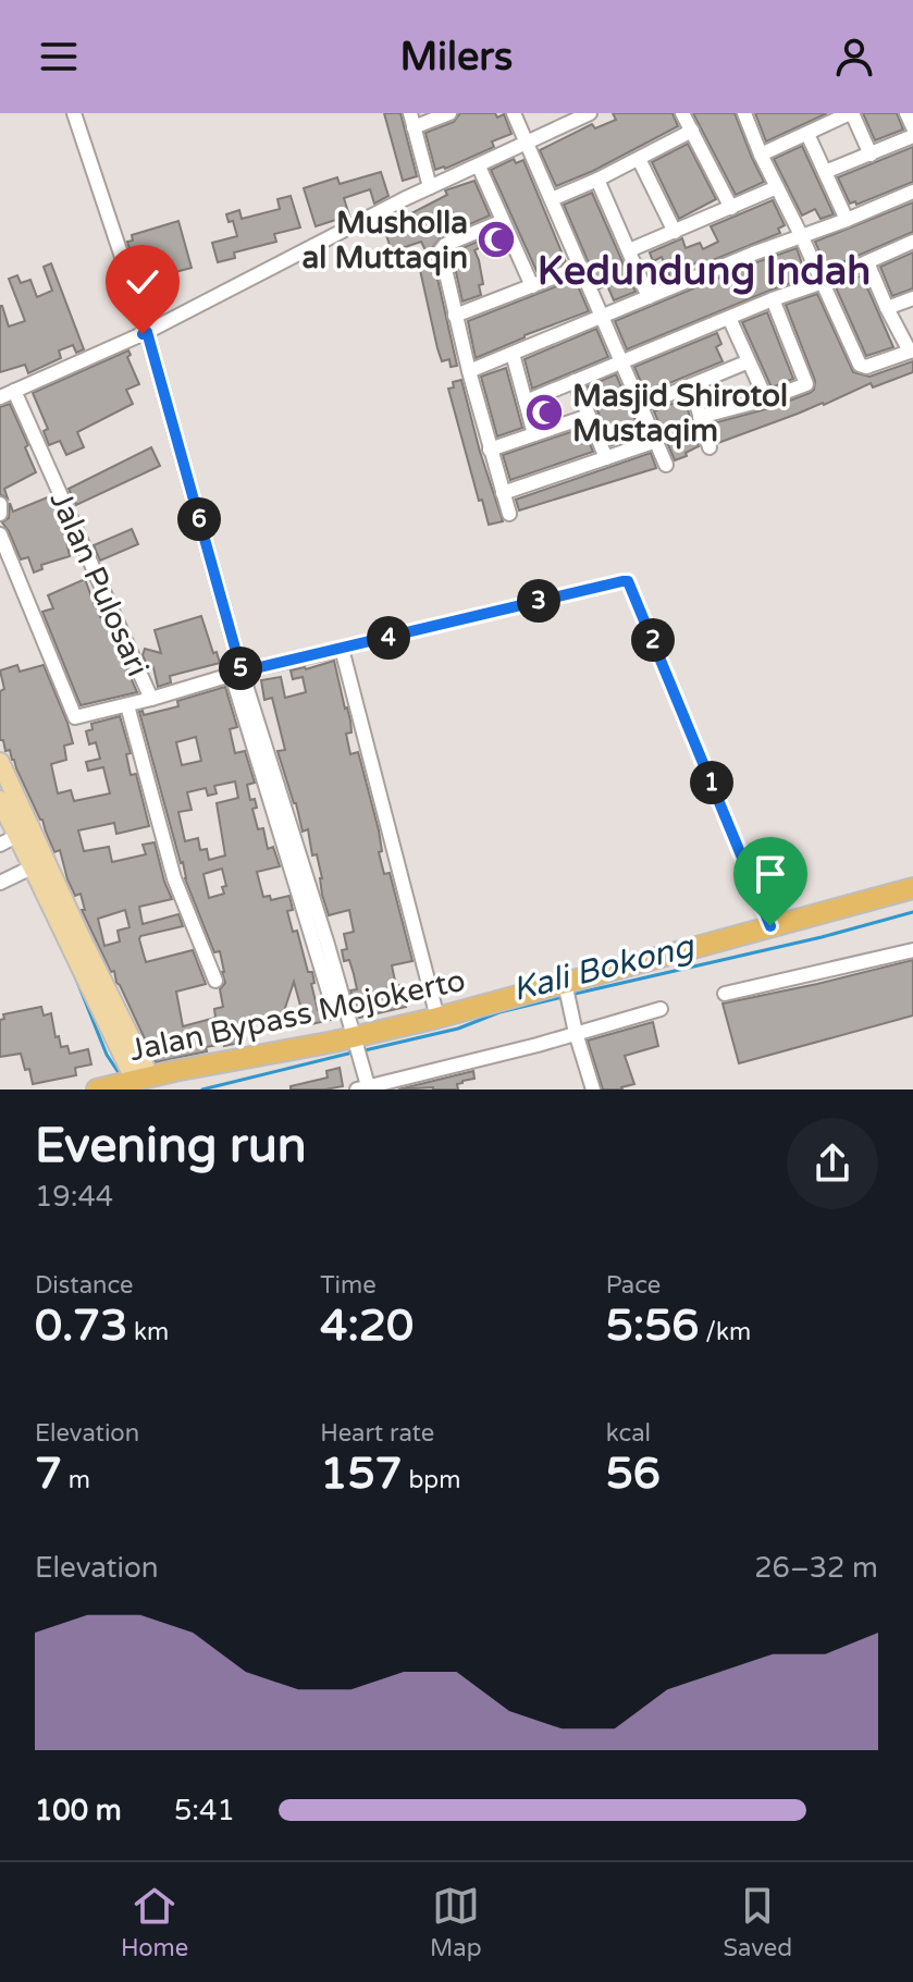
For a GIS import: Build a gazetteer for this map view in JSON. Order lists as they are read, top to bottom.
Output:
{
  "streets": {
    "highway": ["Jalan Bypass Mojokerto"],
    "street": ["Jalan Pulosari"]
  },
  "districts": ["Kedundung Indah"],
  "water": ["Kali Bokong"],
  "places": {
    "mosque": ["Musholla al Muttaqin", "Masjid Shirotol Mustaqim"]
  },
  "page": {
    "header": "Milers",
    "pins": [
      "6",
      "3",
      "4",
      "2",
      "5",
      "1"
    ],
    "heading": ["Evening run", "19:44"],
    "stats": [
      ["Distance", "0.73 km"],
      ["Time", "4:20"],
      ["Pace", "5:56 /km"],
      ["Elevation", "7 m"],
      ["Heart rate", "157 bpm"],
      ["kcal", "56"]
    ],
    "chart": ["Elevation", "26–32 m"],
    "list": [
      {
        "name": "100 m",
        "note": "5:41"
      }
    ],
    "tabs": ["Home", "Map", "Saved"]
  }
}
